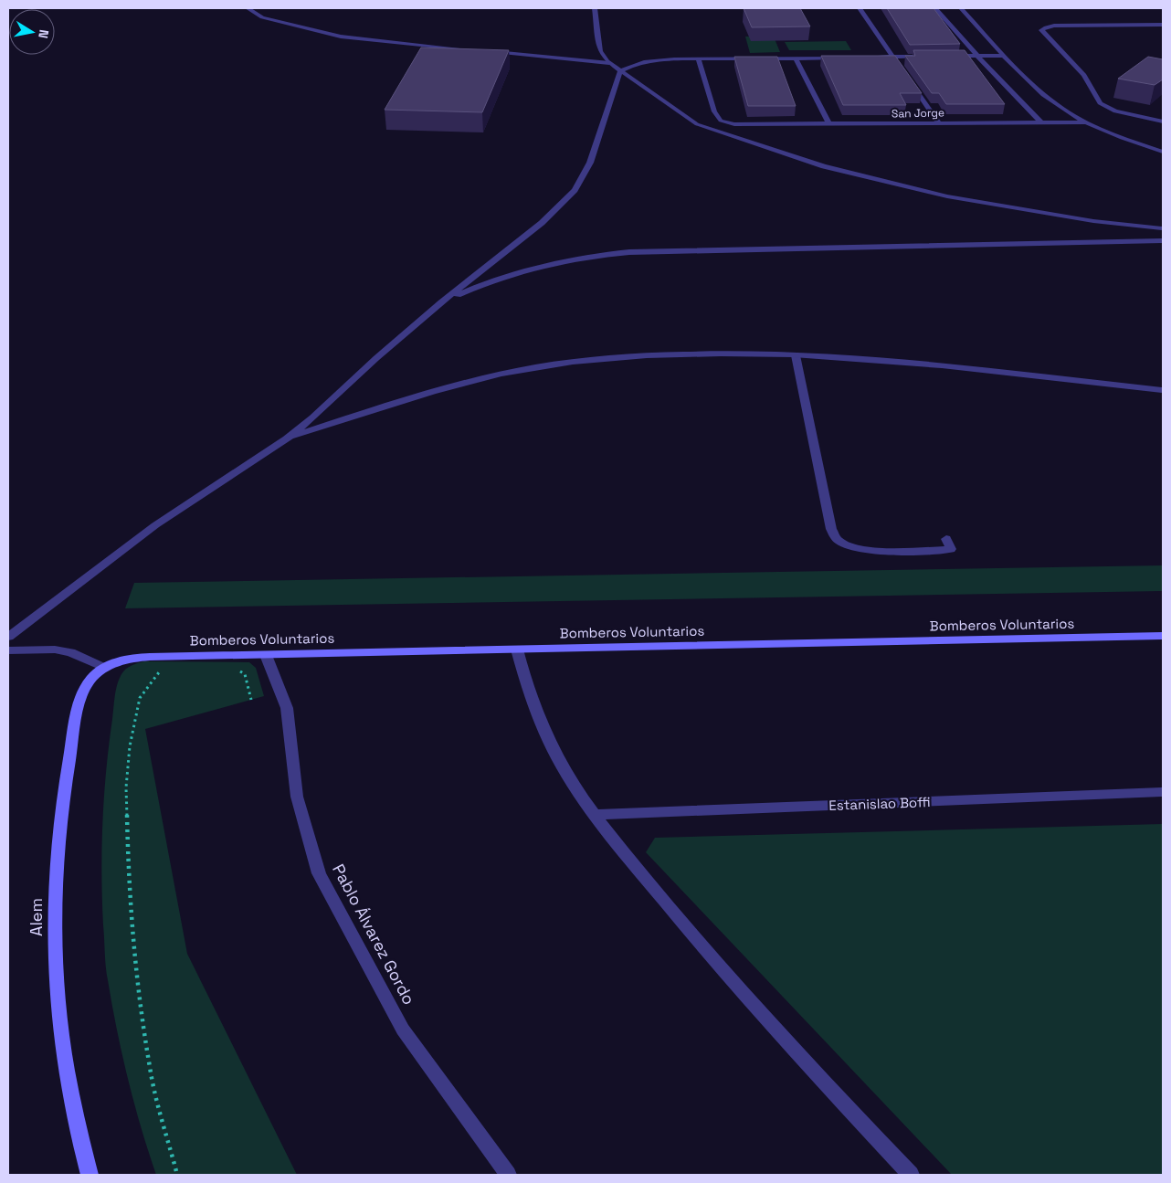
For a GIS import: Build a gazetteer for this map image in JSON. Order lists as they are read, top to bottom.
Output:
{
  "streets": {
    "main road": ["Bomberos Voluntarios", "Alem"],
    "street": ["San Jorge", "Estanislao Boffi", "Pablo Álvarez Gordo"]
  },
  "crossings": [
    ["Bomberos Voluntarios", "Alem"],
    ["Bomberos Voluntarios", "Pablo Álvarez Gordo"]
  ],
  "north": "right"
}
